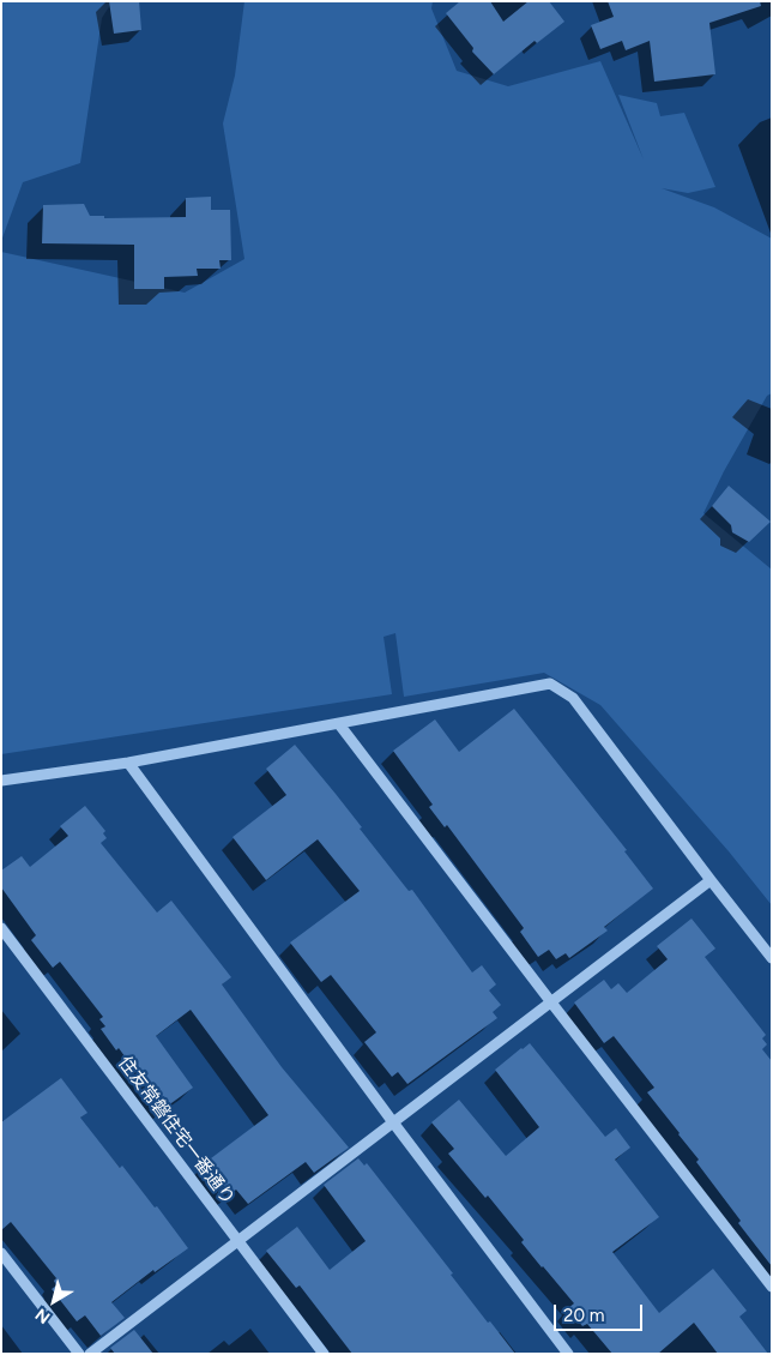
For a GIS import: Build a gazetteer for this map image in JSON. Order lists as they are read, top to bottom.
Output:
{
  "streets": {
    "street": ["住友常磐住宅一番通り"]
  },
  "scale_bar": "20 m",
  "north": "bottom left"
}
